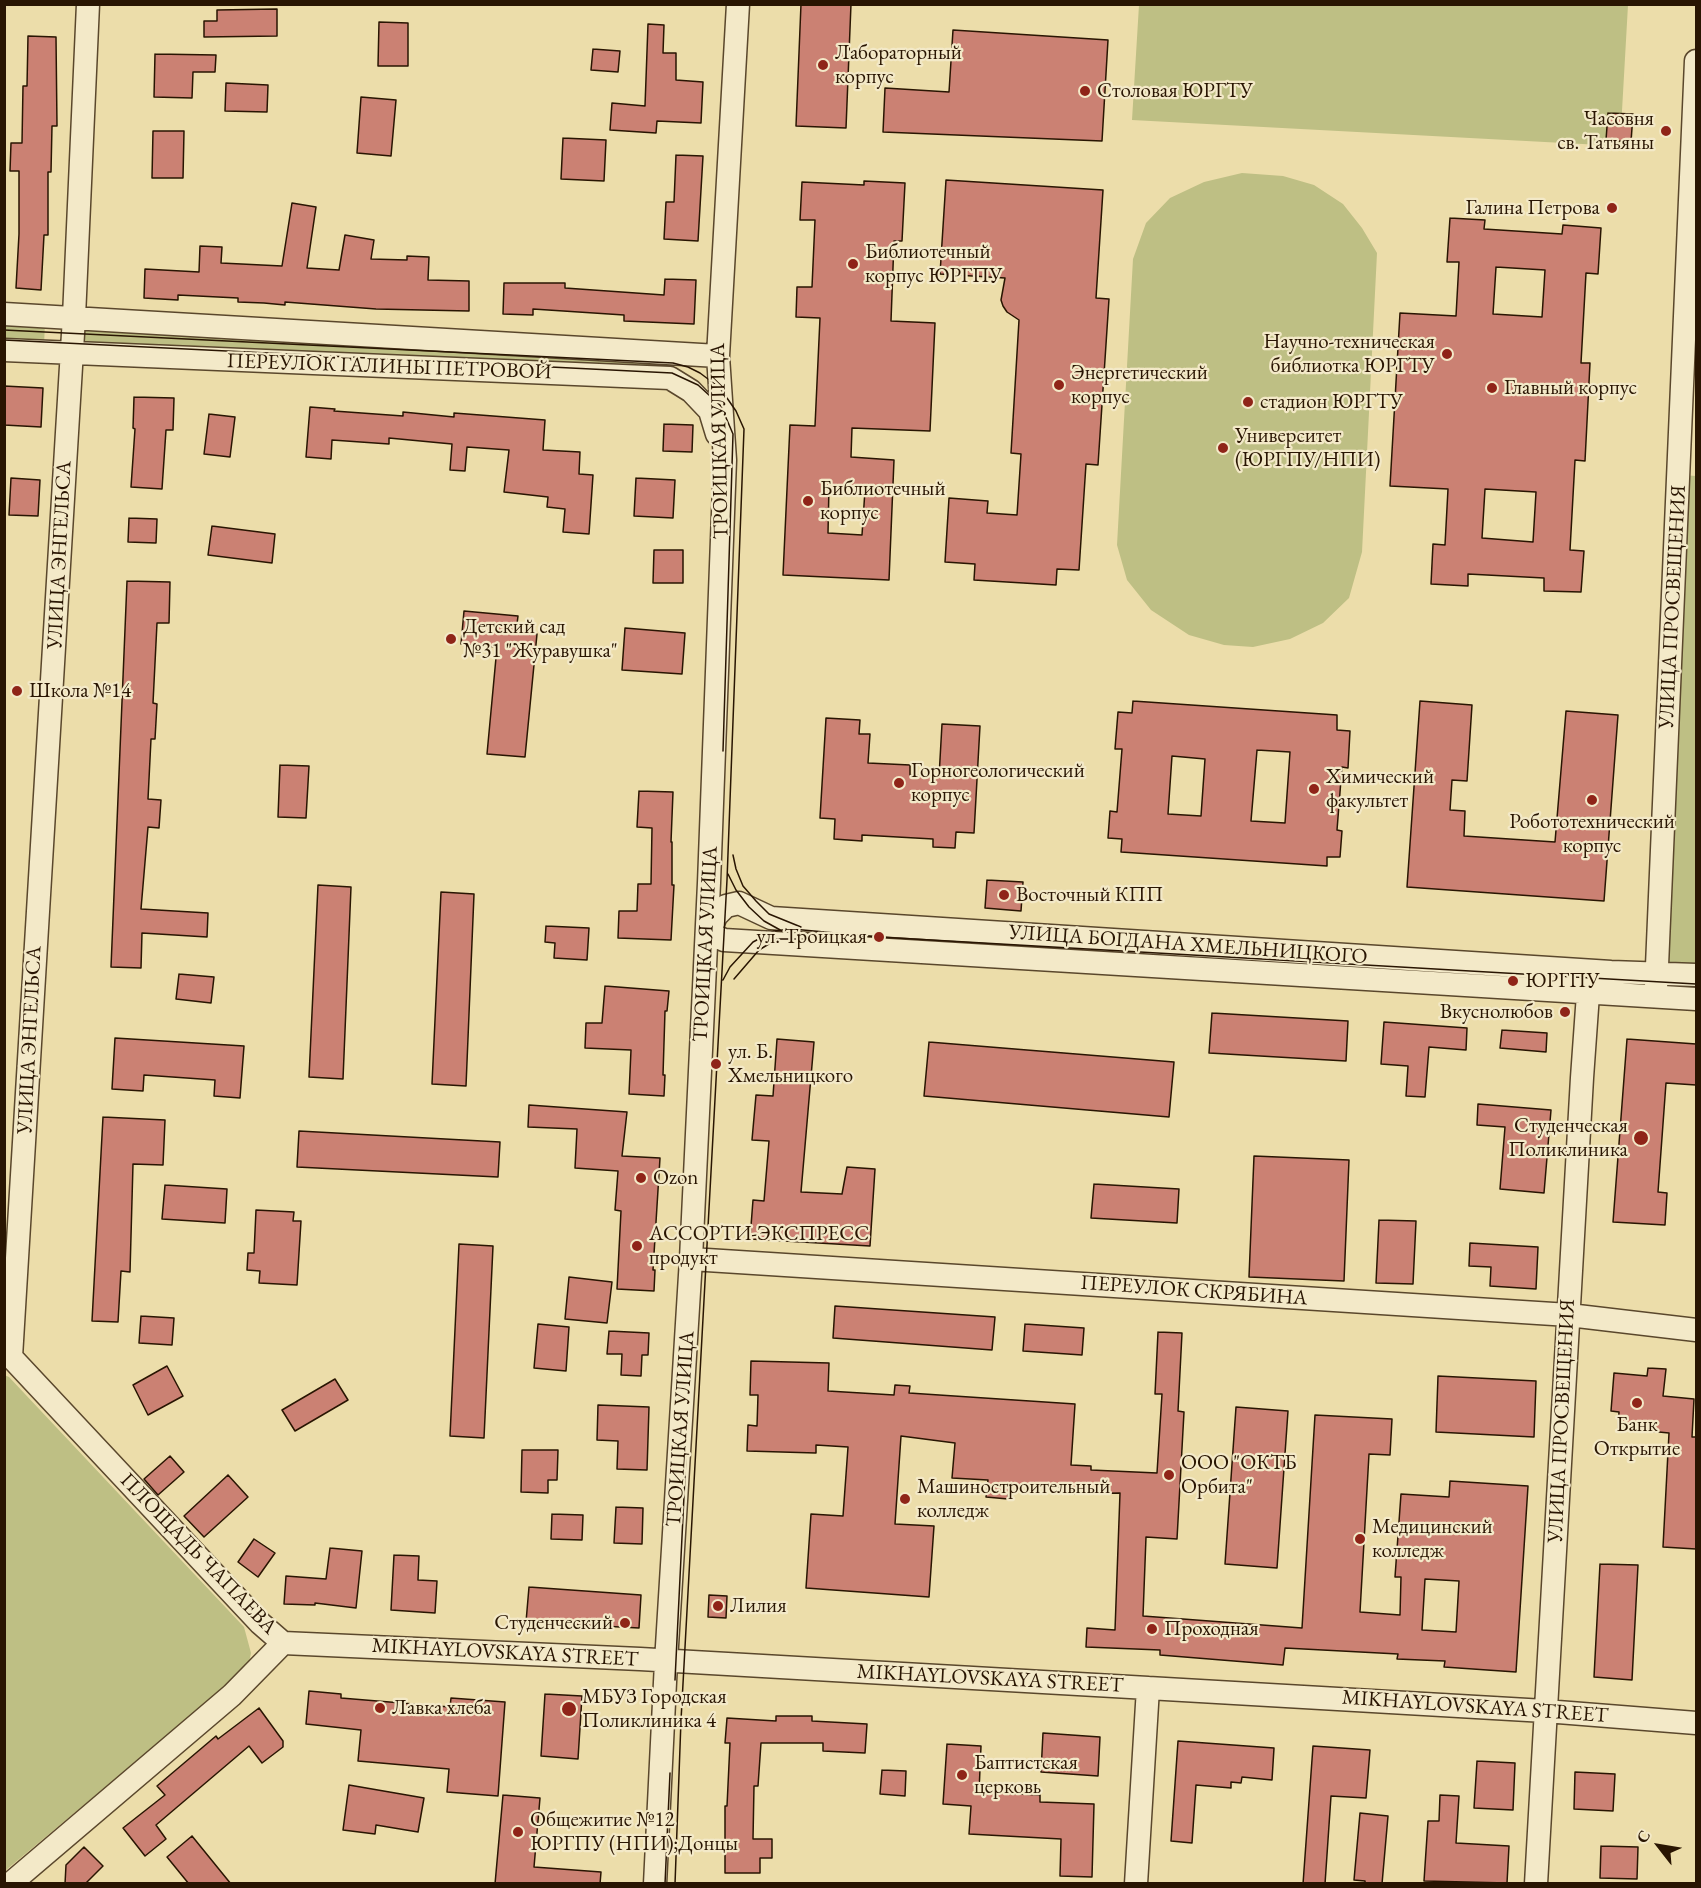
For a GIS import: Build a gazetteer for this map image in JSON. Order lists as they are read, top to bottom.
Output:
{
  "streets": {
    "street": [
      "ПЕРЕУЛОК ГАЛИНЫ ПЕТРОВОЙ",
      "ТРОИЦКАЯ УЛИЦА",
      "УЛИЦА ЭНГЕЛЬСА",
      "УЛИЦА ПРОСВЕЩЕНИЯ",
      "УЛИЦА БОГДАНА ХМЕЛЬНИЦКОГО",
      "ПЕРЕУЛОК СКРЯБИНА",
      "ПЛОЩАДЬ ЧАПАЕВА",
      "MIKHAYLOVSKAYA STREET"
    ]
  },
  "crossings": [
    ["ПЕРЕУЛОК ГАЛИНЫ ПЕТРОВОЙ", "ТРОИЦКАЯ УЛИЦА"],
    ["ПЕРЕУЛОК ГАЛИНЫ ПЕТРОВОЙ", "УЛИЦА ЭНГЕЛЬСА"],
    ["ТРОИЦКАЯ УЛИЦА", "УЛИЦА БОГДАНА ХМЕЛЬНИЦКОГО"],
    ["ТРОИЦКАЯ УЛИЦА", "ПЕРЕУЛОК СКРЯБИНА"],
    ["ТРОИЦКАЯ УЛИЦА", "MIKHAYLOVSKAYA STREET"],
    ["УЛИЦА ЭНГЕЛЬСА", "ПЛОЩАДЬ ЧАПАЕВА"],
    ["УЛИЦА ПРОСВЕЩЕНИЯ", "УЛИЦА БОГДАНА ХМЕЛЬНИЦКОГО"],
    ["УЛИЦА ПРОСВЕЩЕНИЯ", "ПЕРЕУЛОК СКРЯБИНА"],
    ["УЛИЦА ПРОСВЕЩЕНИЯ", "MIKHAYLOVSKAYA STREET"],
    ["ПЛОЩАДЬ ЧАПАЕВА", "MIKHAYLOVSKAYA STREET"]
  ],
  "places": [
    "Лабораторный корпус",
    "Столовая ЮРГТУ",
    "Часовня св. Татьяны",
    "Галина Петрова",
    "Библиотечный корпус ЮРГПУ",
    "Научно-техническая библиотка ЮРГТУ",
    "Энергетический корпус",
    "Главный корпус",
    "стадион ЮРГТУ",
    "Университет (ЮРГПУ/НПИ)",
    "Библиотечный корпус",
    "Детский сад №31 \"Журавушка\"",
    "Школа №14",
    "Горногеологический корпус",
    "Химический факультет",
    "Робототехнический корпус",
    "Восточный КПП",
    "ул. Троицкая",
    "ЮРГПУ",
    "Вкуснолюбов",
    "ул. Б. Хмельницкого",
    "Студенческая Поликлиника",
    "Ozon",
    "АССОРТИ-ЭКСПРЕСС продукт",
    "Банк Открытие",
    "ООО \"ОКТБ Орбита\"",
    "Машиностроительный колледж",
    "Медицинский колледж",
    "Лилия",
    "Студенческий",
    "Проходная",
    "Лавка хлеба",
    "МБУЗ Городская Поликлиника 4",
    "Баптистская церковь",
    "Общежитие №12 ЮРГПУ (НПИ);Донцы"
  ],
  "north": "top left"
}
